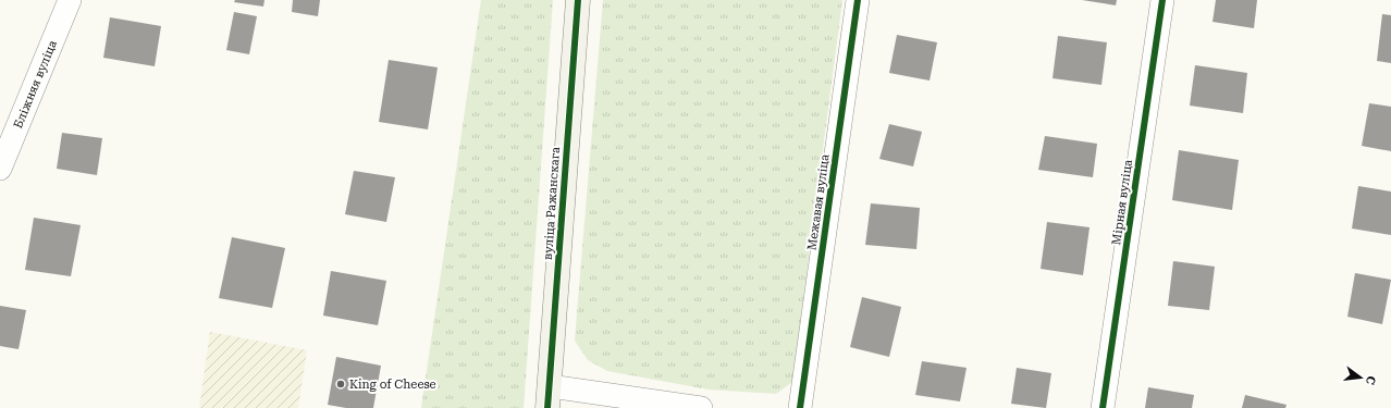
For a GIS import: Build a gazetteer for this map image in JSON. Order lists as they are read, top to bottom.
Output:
{
  "streets": {
    "street": [
      "Бліжняя вуліца",
      "Межавая вуліца",
      "Мірная вуліца",
      "вуліца Ражанскага"
    ]
  },
  "places": ["King of Cheese"],
  "north": "right"
}
